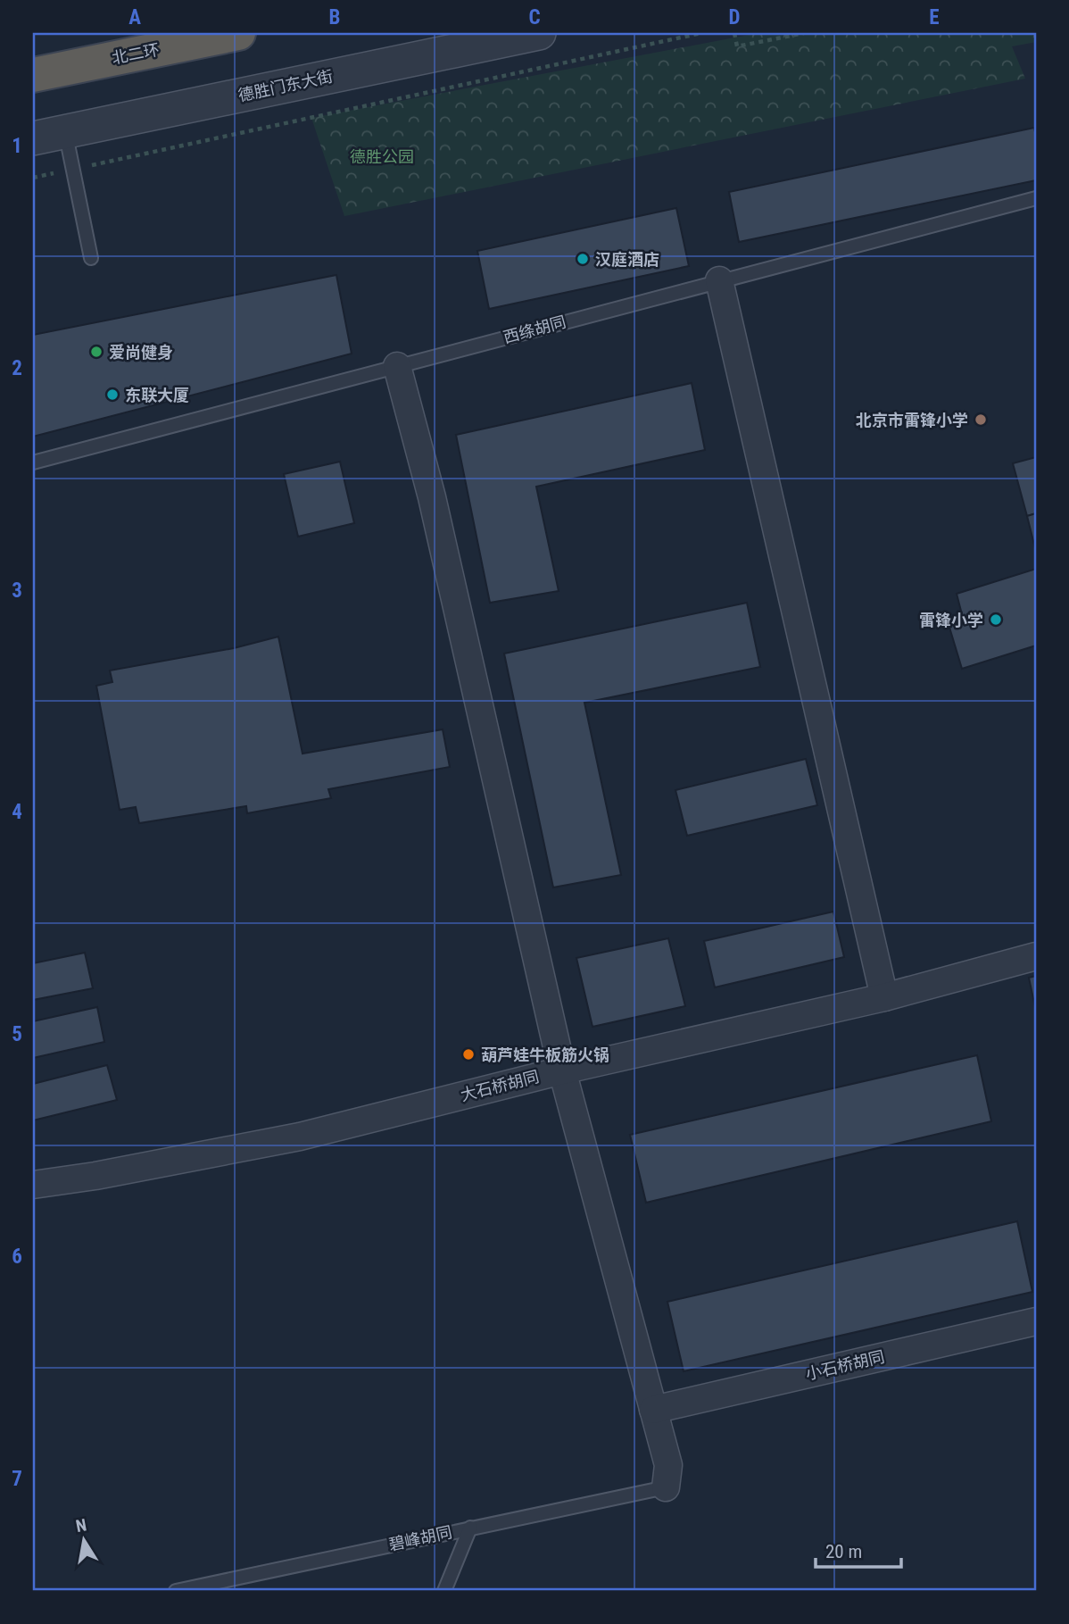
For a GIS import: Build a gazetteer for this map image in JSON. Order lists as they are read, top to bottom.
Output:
{
  "streets": {
    "highway": ["北二环"],
    "street": ["德胜门东大街", "大石桥胡同", "小石桥胡同"],
    "lane": ["西绦胡同", "碧峰胡同"]
  },
  "parks": ["德胜公园"],
  "places": [
    "汉庭酒店",
    "爱尚健身",
    "东联大厦",
    "北京市雷锋小学",
    "雷锋小学",
    "葫芦娃牛板筋火锅"
  ],
  "scale_bar": "20 m",
  "north": "top",
  "grid": {
    "columns": [
      "A",
      "B",
      "C",
      "D",
      "E"
    ],
    "rows": [
      "1",
      "2",
      "3",
      "4",
      "5",
      "6",
      "7"
    ]
  }
}
